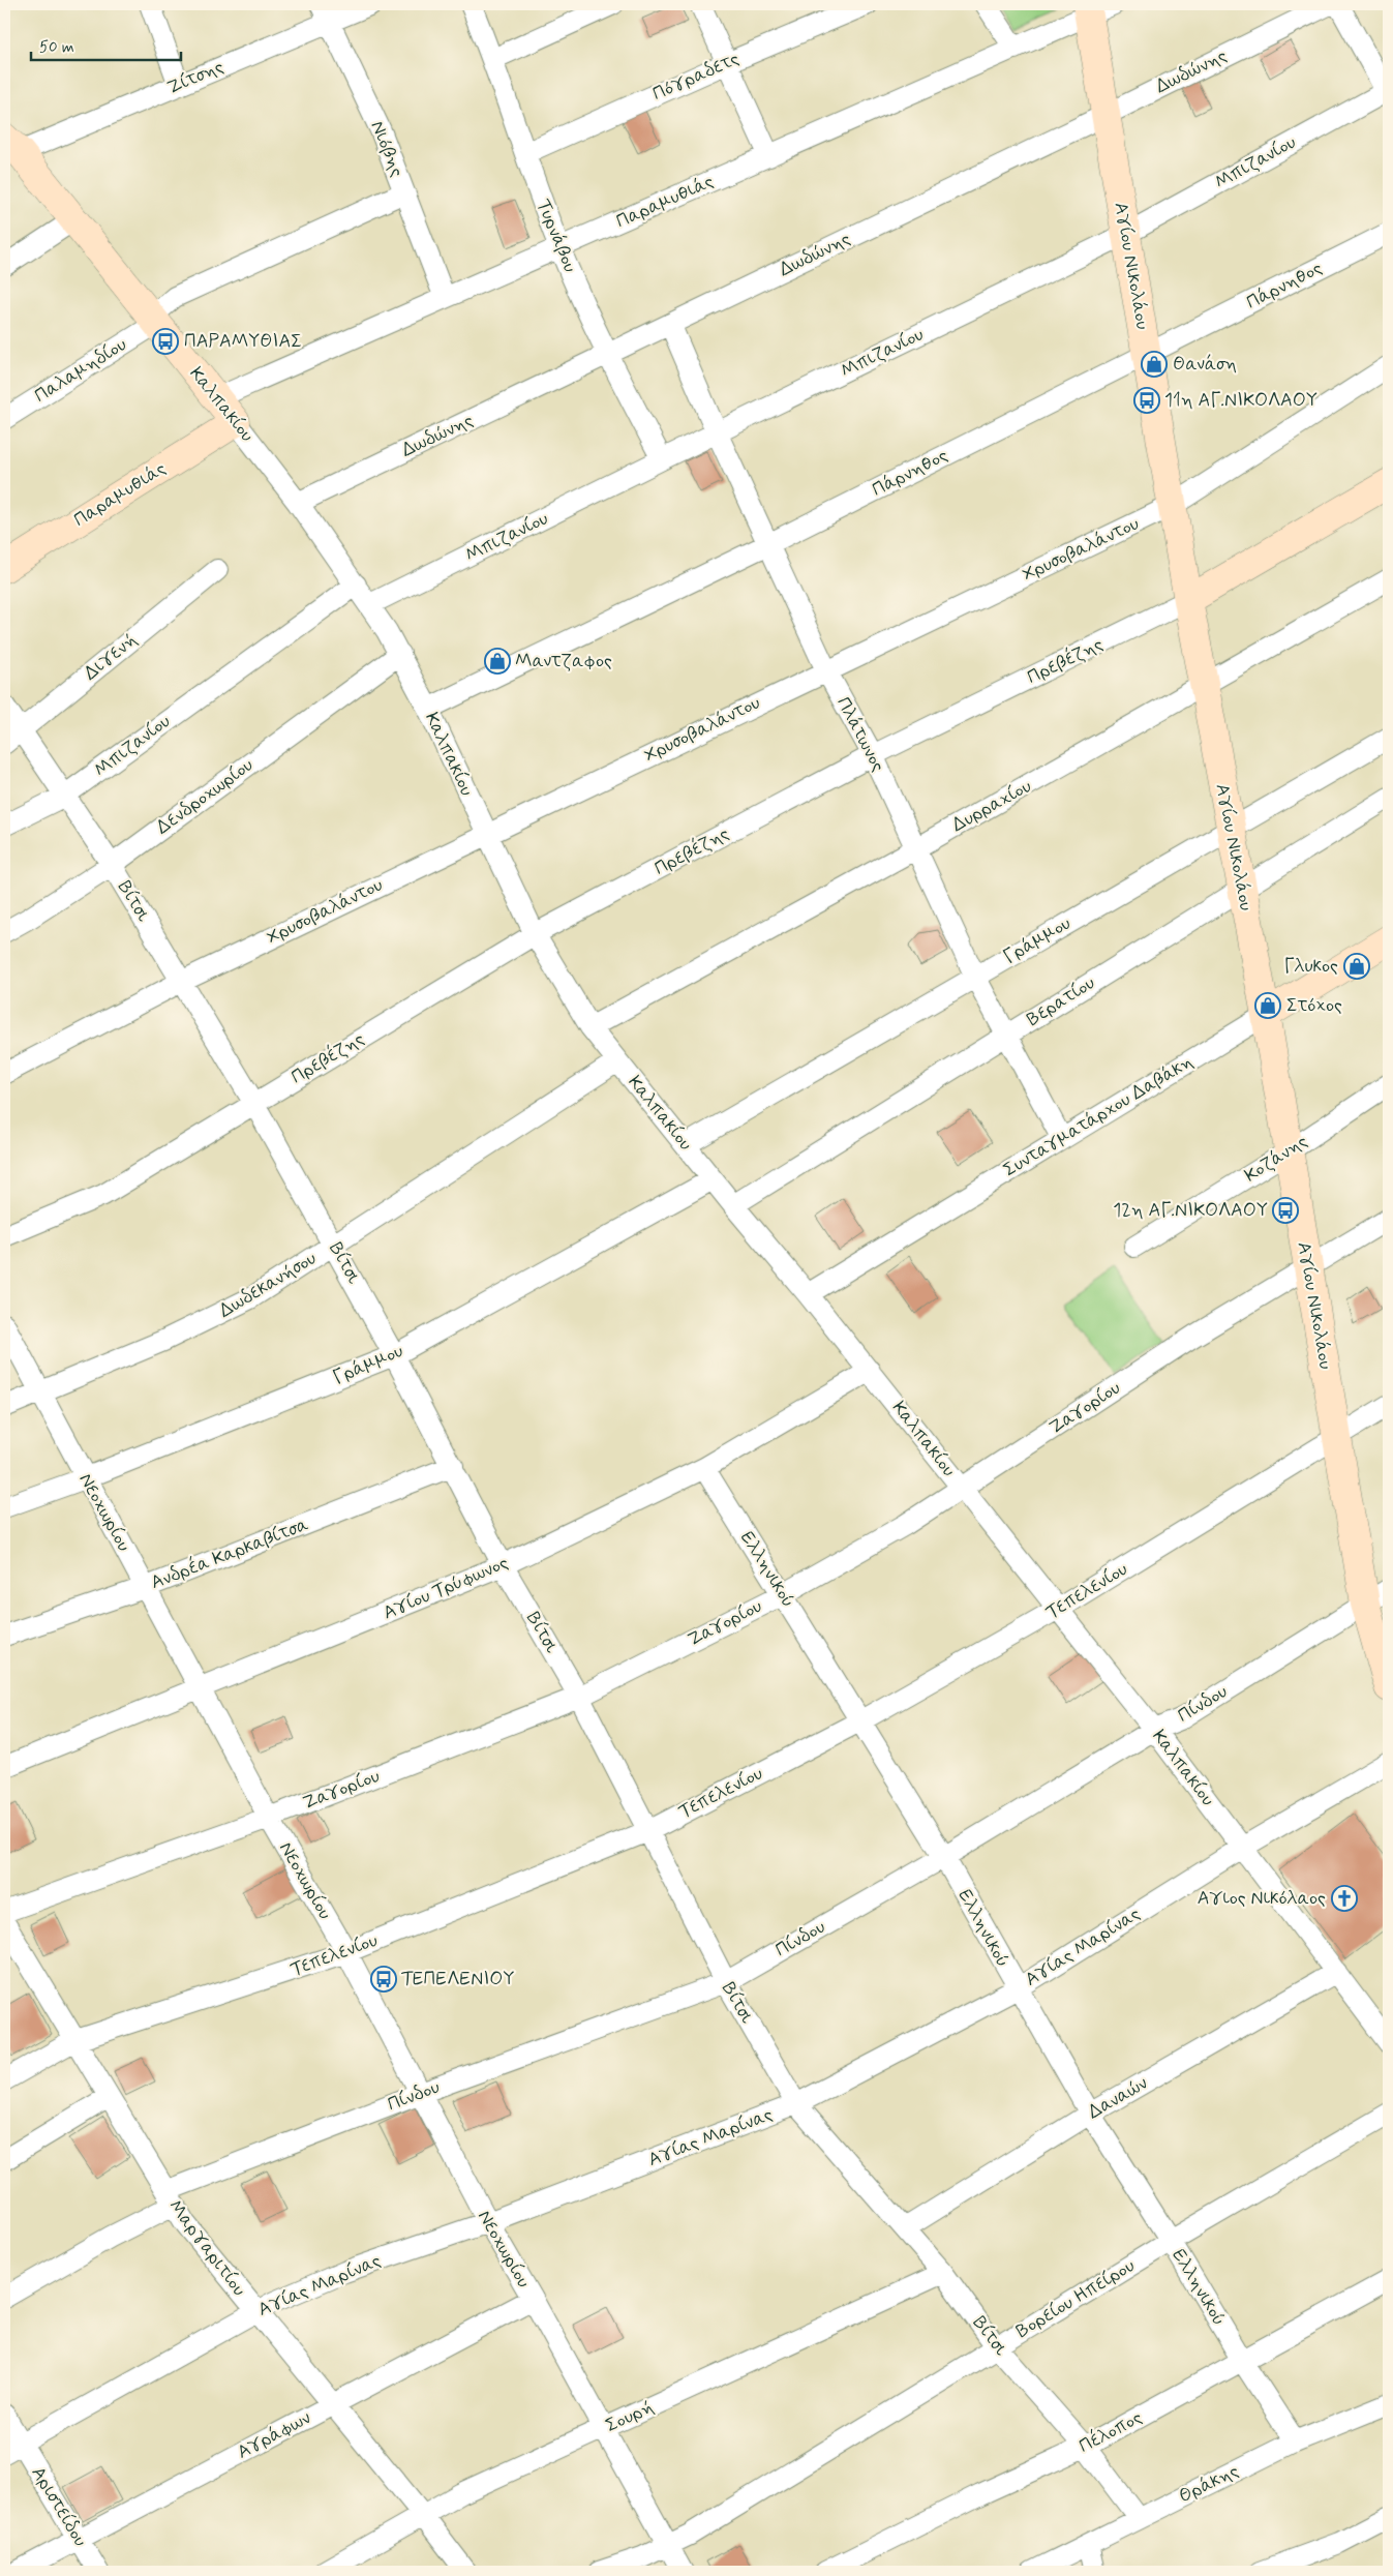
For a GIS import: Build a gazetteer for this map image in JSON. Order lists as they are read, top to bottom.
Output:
{
  "streets": {
    "street": [
      "Δωδώνης",
      "Πόγραδετς",
      "Ζίτσης",
      "Νιόβης",
      "Μπιζανίου",
      "Παραμυθιάς",
      "Τυρνάβου",
      "Αγίου Νικολάου",
      "Πάρνηθος",
      "Παλαμηδίου",
      "Καλπακίου",
      "Χρυσοβαλάντου",
      "Διγενή",
      "Πρεβέζης",
      "Πλάτωνος",
      "Δενδροχωρίου",
      "Δυρραχίου",
      "Βίτσι",
      "Γράμμου",
      "Βερατίου",
      "Συνταγματάρχου Δαβάκη",
      "Κοζάνης",
      "Δωδεκανήσου",
      "Ζαγορίου",
      "Νεοχωρίου",
      "Ανδρέα Καρκαβίτσα",
      "Ελληνικού",
      "Αγίου Τρύφωνος",
      "Τεπελενίου",
      "Πίνδου",
      "Αγίας Μαρίνας",
      "Δαναών",
      "Μαργαριτίου",
      "Βορείου Ηπείρου",
      "Σουρή",
      "Πέλοπος",
      "Αγράφων",
      "Θράκης",
      "Αριστείδου"
    ]
  },
  "crossings": [
    ["Δωδώνης", "Τυρνάβου"],
    ["Δωδώνης", "Αγίου Νικολάου"],
    ["Δωδώνης", "Καλπακίου"],
    ["Δωδώνης", "Πλάτωνος"],
    ["Πόγραδετς", "Τυρνάβου"],
    ["Ζίτσης", "Νιόβης"],
    ["Ζίτσης", "Καλπακίου"],
    ["Νιόβης", "Παραμυθιάς"],
    ["Νιόβης", "Παλαμηδίου"],
    ["Μπιζανίου", "Τυρνάβου"],
    ["Μπιζανίου", "Αγίου Νικολάου"],
    ["Μπιζανίου", "Καλπακίου"],
    ["Μπιζανίου", "Πλάτωνος"],
    ["Μπιζανίου", "Βίτσι"],
    ["Παραμυθιάς", "Τυρνάβου"],
    ["Παραμυθιάς", "Αγίου Νικολάου"],
    ["Παραμυθιάς", "Καλπακίου"],
    ["Αγίου Νικολάου", "Πάρνηθος"],
    ["Αγίου Νικολάου", "Χρυσοβαλάντου"],
    ["Αγίου Νικολάου", "Πρεβέζης"],
    ["Αγίου Νικολάου", "Δυρραχίου"],
    ["Αγίου Νικολάου", "Γράμμου"],
    ["Αγίου Νικολάου", "Βερατίου"],
    ["Αγίου Νικολάου", "Συνταγματάρχου Δαβάκη"],
    ["Αγίου Νικολάου", "Κοζάνης"],
    ["Αγίου Νικολάου", "Ζαγορίου"],
    ["Αγίου Νικολάου", "Τεπελενίου"],
    ["Αγίου Νικολάου", "Πίνδου"],
    ["Πάρνηθος", "Καλπακίου"],
    ["Πάρνηθος", "Πλάτωνος"],
    ["Παλαμηδίου", "Καλπακίου"],
    ["Καλπακίου", "Χρυσοβαλάντου"],
    ["Καλπακίου", "Πρεβέζης"],
    ["Καλπακίου", "Δενδροχωρίου"],
    ["Καλπακίου", "Δυρραχίου"],
    ["Καλπακίου", "Γράμμου"],
    ["Καλπακίου", "Βερατίου"],
    ["Καλπακίου", "Συνταγματάρχου Δαβάκη"],
    ["Καλπακίου", "Δωδεκανήσου"],
    ["Καλπακίου", "Ζαγορίου"],
    ["Καλπακίου", "Αγίου Τρύφωνος"],
    ["Καλπακίου", "Τεπελενίου"],
    ["Καλπακίου", "Πίνδου"],
    ["Καλπακίου", "Αγίας Μαρίνας"],
    ["Καλπακίου", "Δαναών"],
    ["Χρυσοβαλάντου", "Πλάτωνος"],
    ["Χρυσοβαλάντου", "Βίτσι"],
    ["Διγενή", "Βίτσι"],
    ["Πρεβέζης", "Πλάτωνος"],
    ["Πρεβέζης", "Βίτσι"],
    ["Πλάτωνος", "Δυρραχίου"],
    ["Πλάτωνος", "Γράμμου"],
    ["Πλάτωνος", "Βερατίου"],
    ["Πλάτωνος", "Συνταγματάρχου Δαβάκη"],
    ["Δενδροχωρίου", "Βίτσι"],
    ["Βίτσι", "Γράμμου"],
    ["Βίτσι", "Δωδεκανήσου"],
    ["Βίτσι", "Ζαγορίου"],
    ["Βίτσι", "Ανδρέα Καρκαβίτσα"],
    ["Βίτσι", "Αγίου Τρύφωνος"],
    ["Βίτσι", "Τεπελενίου"],
    ["Βίτσι", "Πίνδου"],
    ["Βίτσι", "Αγίας Μαρίνας"],
    ["Βίτσι", "Δαναών"],
    ["Βίτσι", "Βορείου Ηπείρου"],
    ["Βίτσι", "Σουρή"],
    ["Βίτσι", "Πέλοπος"],
    ["Βίτσι", "Θράκης"],
    ["Γράμμου", "Νεοχωρίου"],
    ["Δωδεκανήσου", "Νεοχωρίου"],
    ["Ζαγορίου", "Νεοχωρίου"],
    ["Ζαγορίου", "Ελληνικού"],
    ["Νεοχωρίου", "Ανδρέα Καρκαβίτσα"],
    ["Νεοχωρίου", "Αγίου Τρύφωνος"],
    ["Νεοχωρίου", "Τεπελενίου"],
    ["Νεοχωρίου", "Πίνδου"],
    ["Νεοχωρίου", "Αγίας Μαρίνας"],
    ["Νεοχωρίου", "Βορείου Ηπείρου"],
    ["Νεοχωρίου", "Σουρή"],
    ["Νεοχωρίου", "Αγράφων"],
    ["Ελληνικού", "Αγίου Τρύφωνος"],
    ["Ελληνικού", "Τεπελενίου"],
    ["Ελληνικού", "Πίνδου"],
    ["Ελληνικού", "Αγίας Μαρίνας"],
    ["Ελληνικού", "Δαναών"],
    ["Ελληνικού", "Βορείου Ηπείρου"],
    ["Ελληνικού", "Πέλοπος"],
    ["Ελληνικού", "Θράκης"],
    ["Τεπελενίου", "Μαργαριτίου"],
    ["Πίνδου", "Μαργαριτίου"],
    ["Αγίας Μαρίνας", "Μαργαριτίου"],
    ["Αγίας Μαρίνας", "Αριστείδου"],
    ["Μαργαριτίου", "Σουρή"],
    ["Μαργαριτίου", "Αγράφων"],
    ["Αγράφων", "Αριστείδου"]
  ],
  "places": {
    "bus stop": [
      "ΠΑΡΑΜΥΘΙΑΣ",
      "11η ΑΓ.ΝΙΚΟΛΑΟΥ",
      "12η ΑΓ.ΝΙΚΟΛΑΟΥ",
      "ΤΕΠΕΛΕΝΙΟΥ"
    ],
    "shop": [
      "Θανάση",
      "Μαντζαφος",
      "Γλυκος",
      "Στόχος"
    ],
    "church": ["Αγιος Νικόλαος"]
  },
  "scale_bar": "50 m"
}
